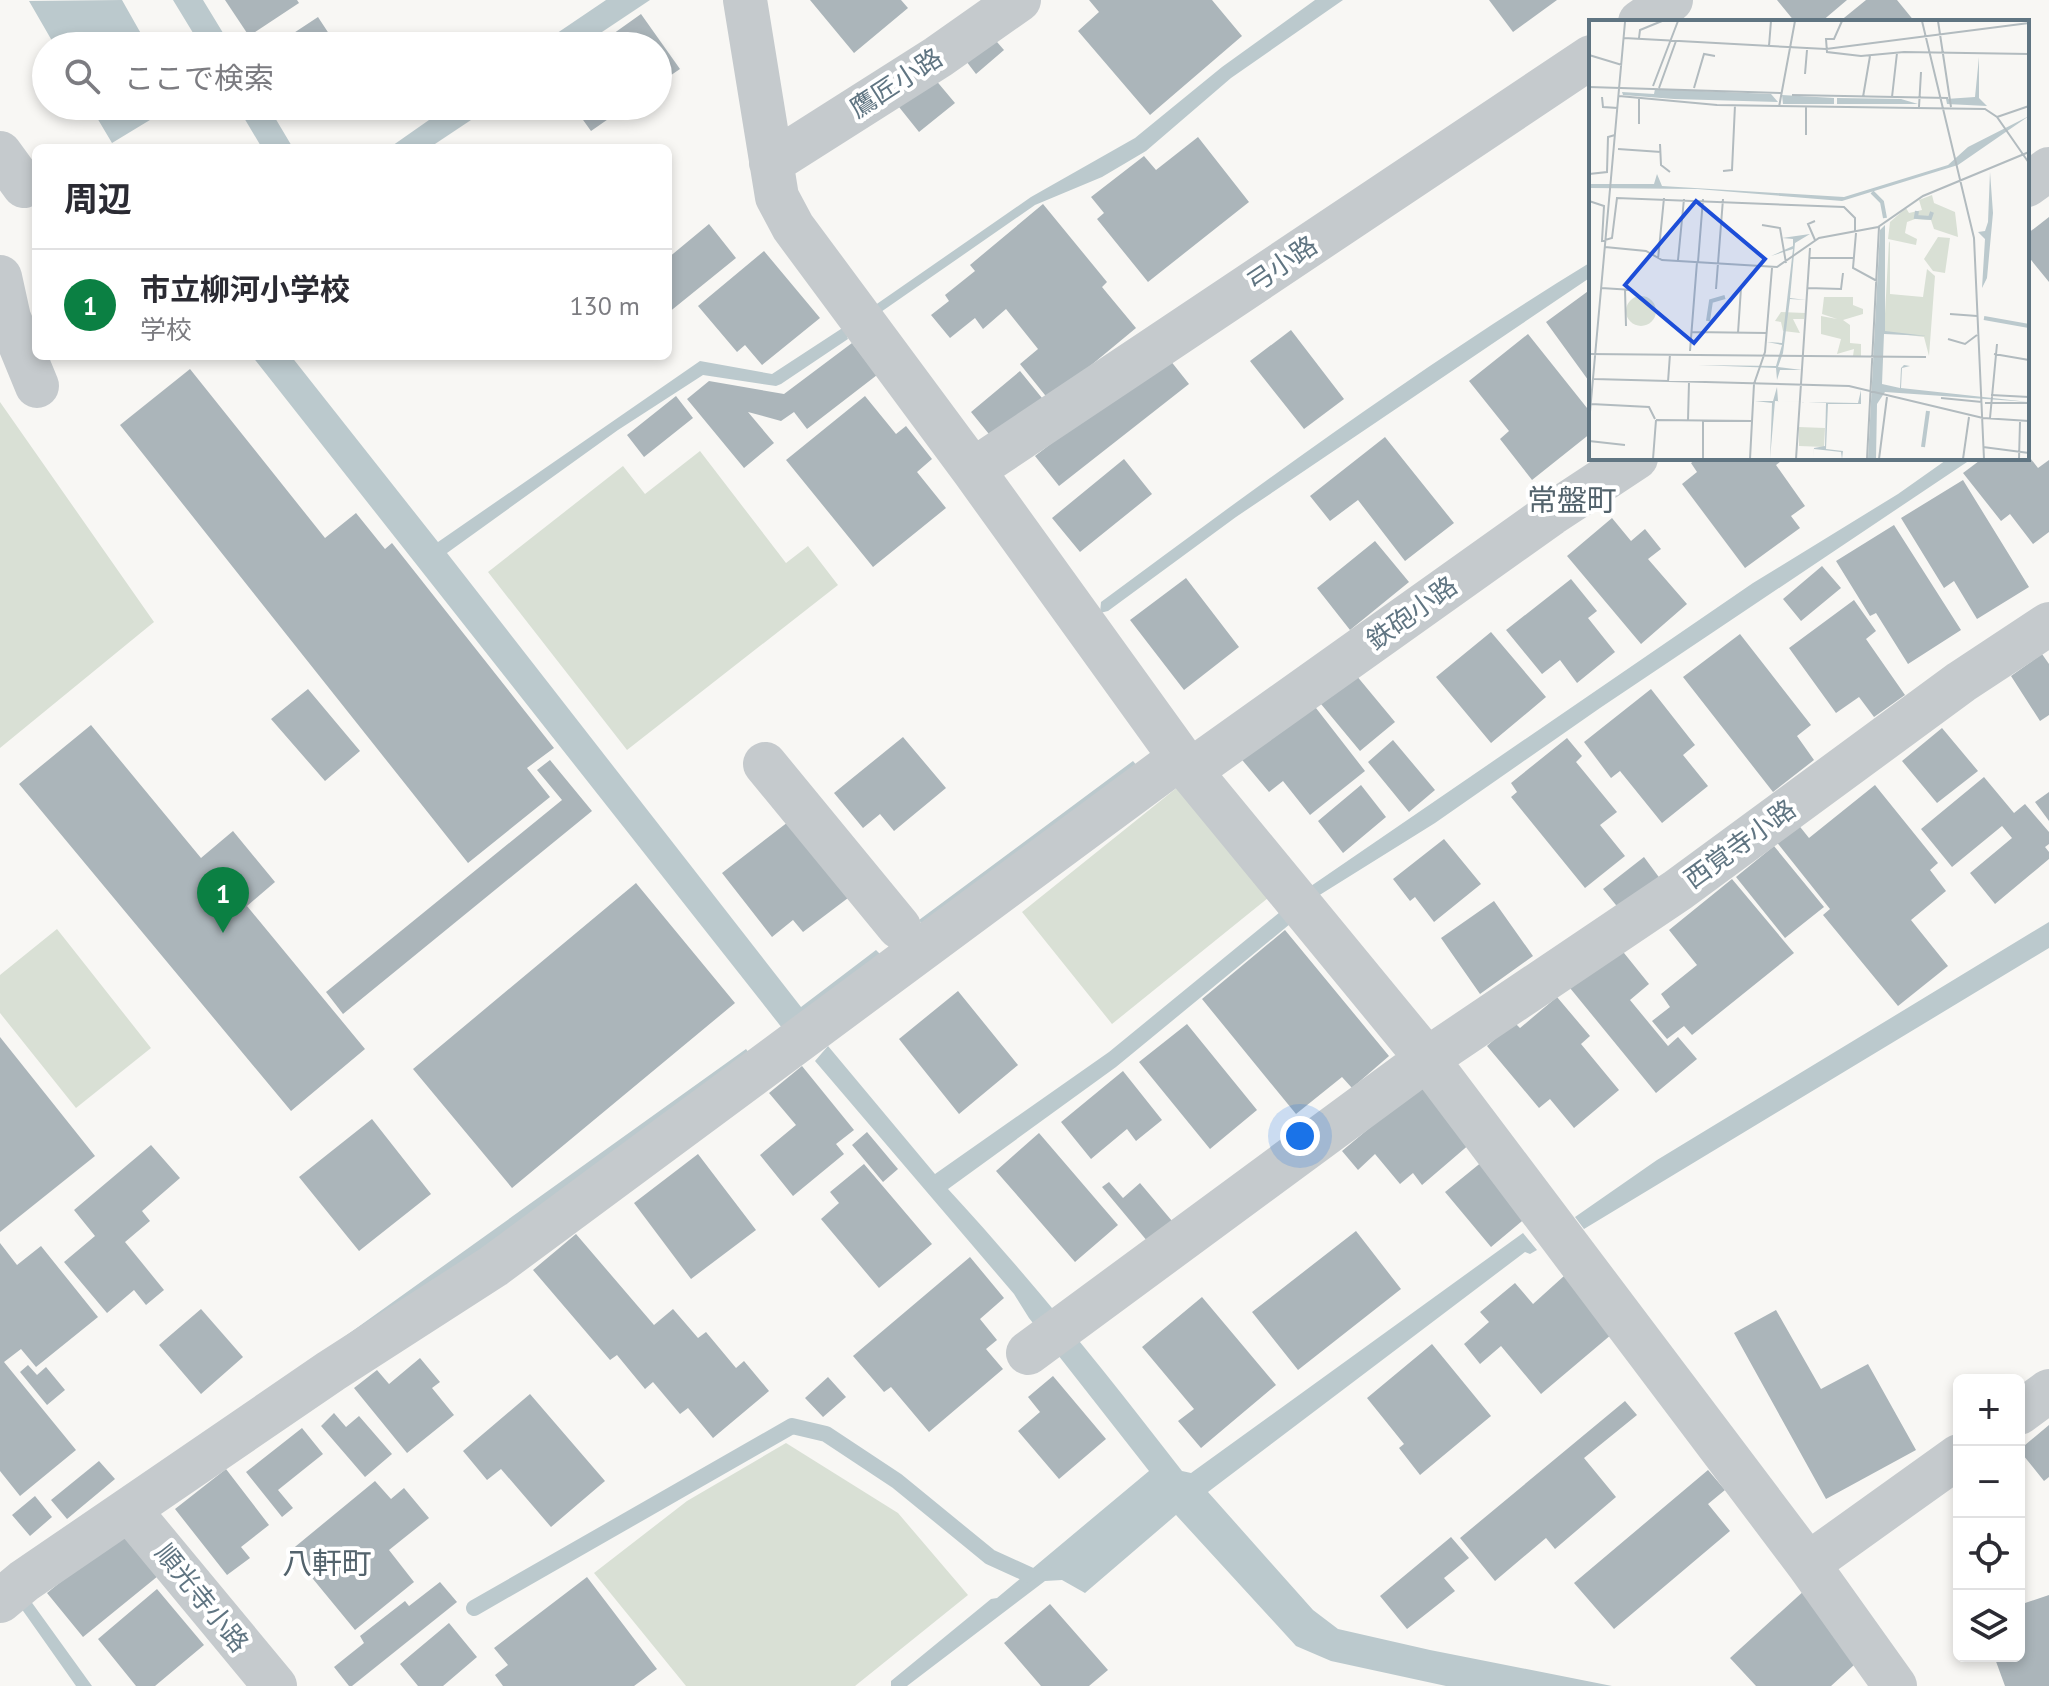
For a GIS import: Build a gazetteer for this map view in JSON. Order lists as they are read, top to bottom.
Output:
{
  "streets": {
    "street": [
      "鷹匠小路",
      "弓小路",
      "鉄砲小路",
      "西覚寺小路",
      "順光寺小路"
    ]
  },
  "crossings": [
    ["鉄砲小路", "順光寺小路"]
  ],
  "districts": ["常盤町", "八軒町"],
  "page": {
    "search": "ここで検索",
    "heading": "周辺",
    "list": [
      {
        "mark": "1",
        "name": "市立柳河小学校",
        "note": "学校",
        "value": "130 m"
      }
    ],
    "pins": "1",
    "map_buttons": ["+", "−"]
  }
}
